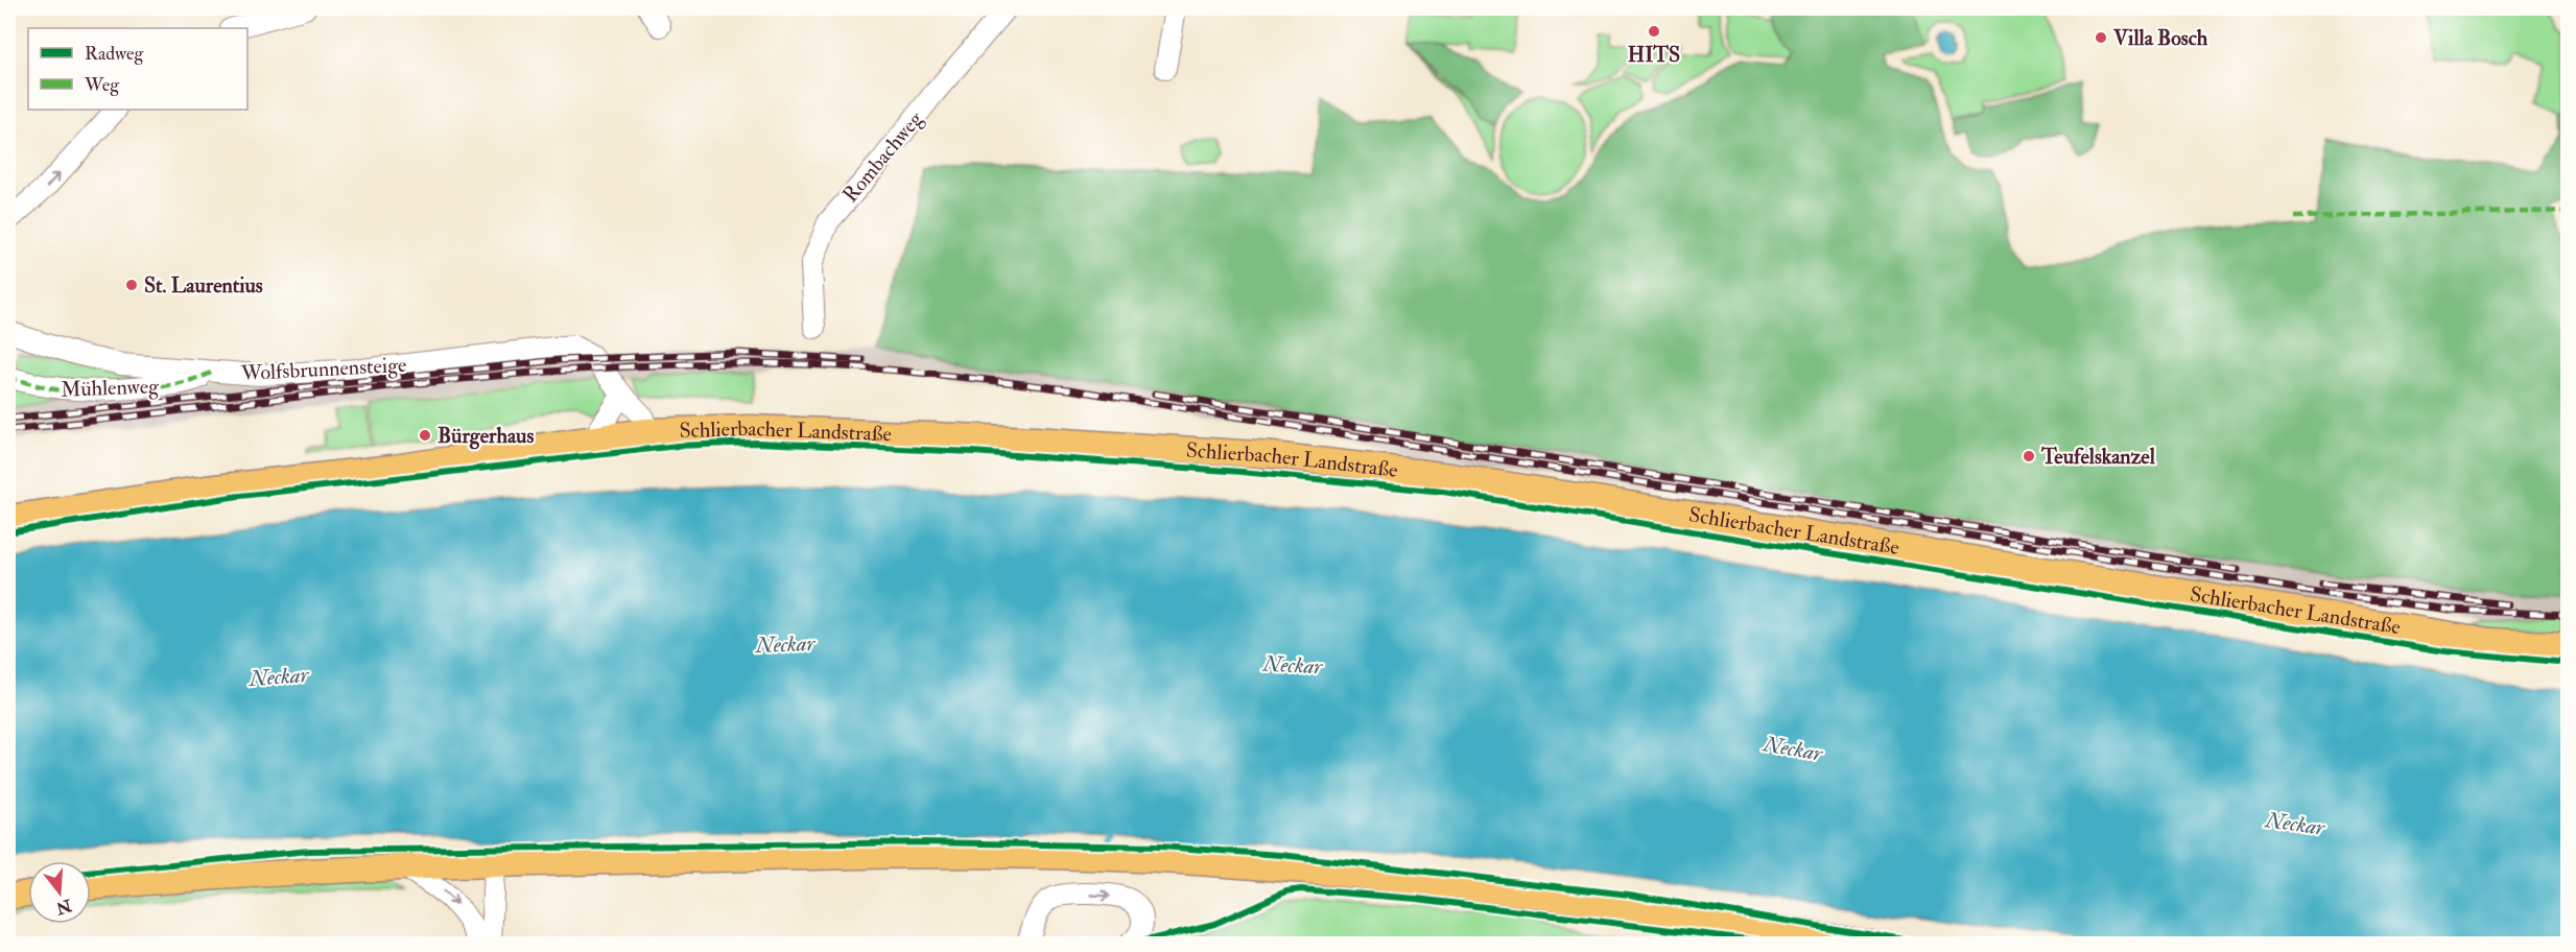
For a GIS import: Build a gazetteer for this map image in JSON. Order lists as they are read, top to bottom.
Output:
{
  "streets": {
    "main road": ["Schlierbacher Landstraße"],
    "street": ["Rombachweg", "Wolfsbrunnensteige", "Mühlenweg"]
  },
  "crossings": [
    ["Wolfsbrunnensteige", "Mühlenweg"],
    ["Wolfsbrunnensteige", "Schlierbacher Landstraße"]
  ],
  "water": ["Neckar"],
  "places": [
    "HITS",
    "Villa Bosch",
    "St. Laurentius",
    "Bürgerhaus",
    "Teufelskanzel"
  ],
  "legend": ["Radweg", "Weg"],
  "north": "bottom"
}
